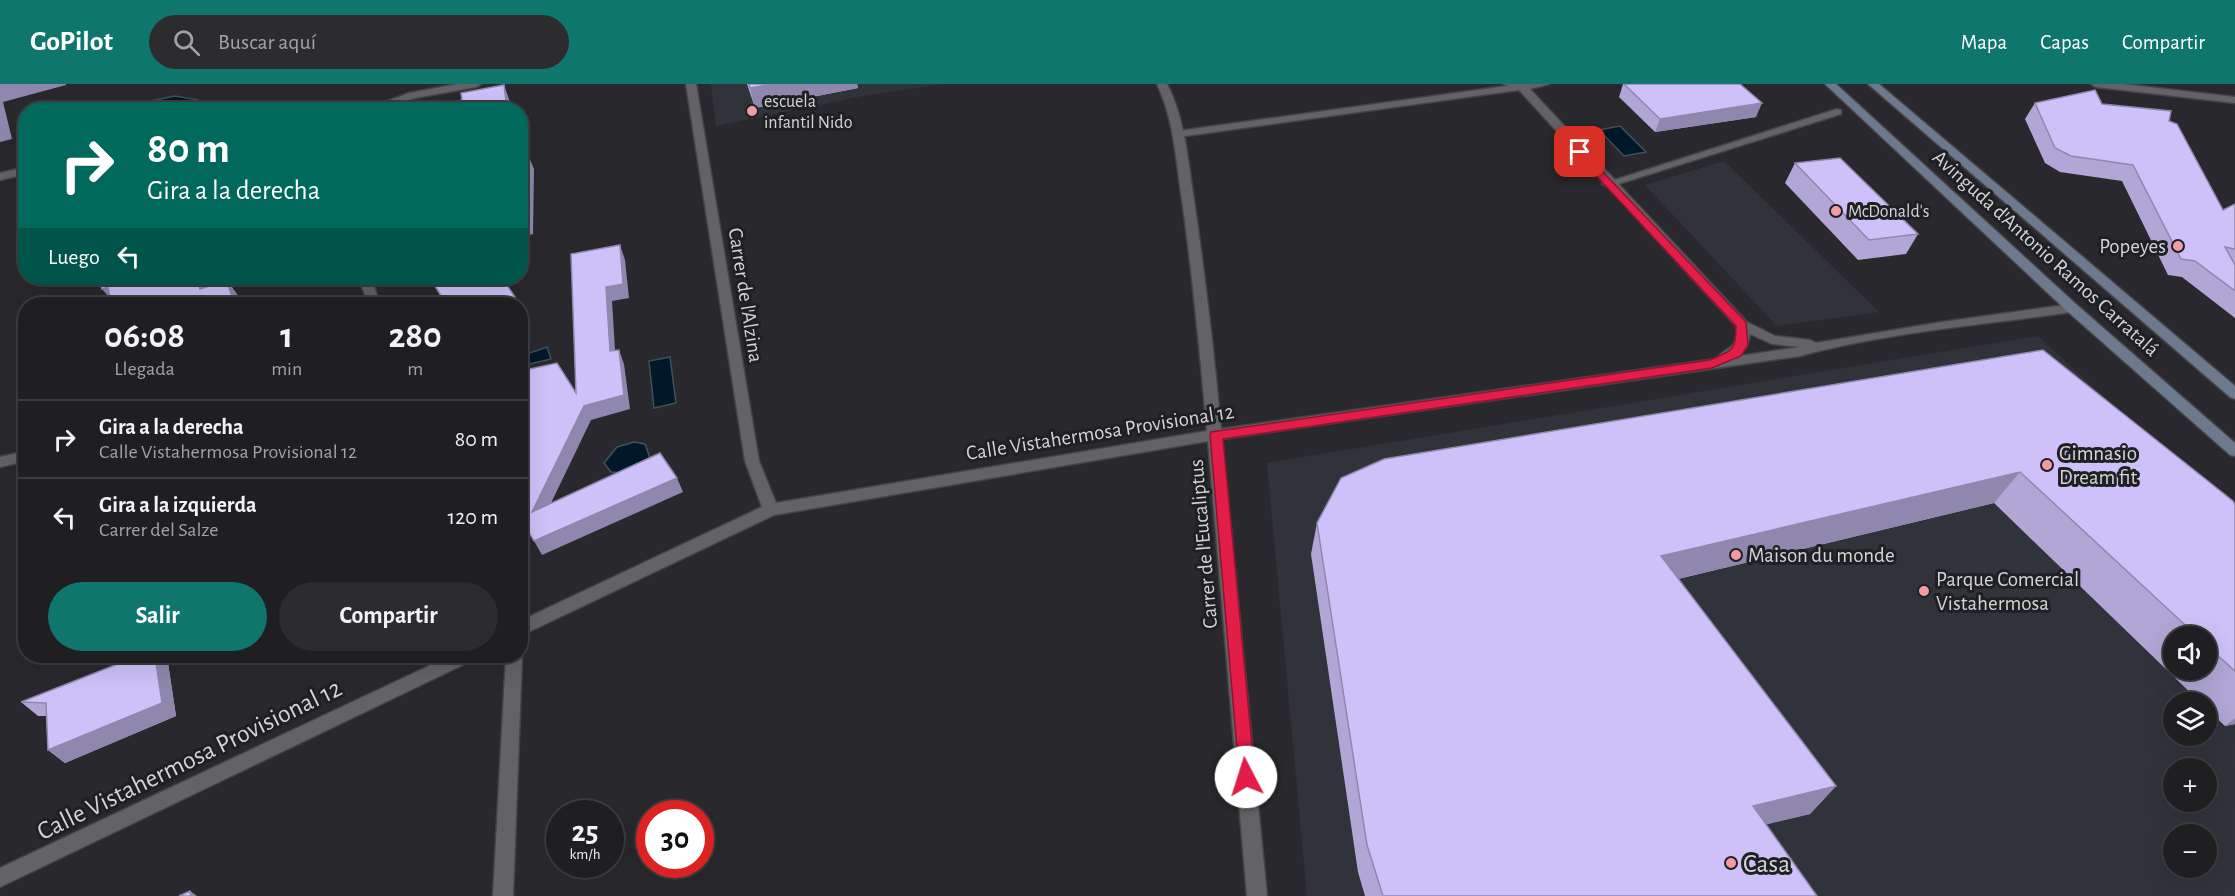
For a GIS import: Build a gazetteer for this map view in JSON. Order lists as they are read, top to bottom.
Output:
{
  "streets": {
    "main road": ["Avinguda d'Antonio Ramos Carratalá"],
    "street": ["Carrer de l'Alzina", "Calle Vistahermosa Provisional 12", "Carrer de l'Eucaliptus"]
  },
  "crossings": [
    ["Avinguda d'Antonio Ramos Carratalá", "Calle Vistahermosa Provisional 12"],
    ["Carrer de l'Alzina", "Calle Vistahermosa Provisional 12"],
    ["Calle Vistahermosa Provisional 12", "Carrer de l'Eucaliptus"]
  ],
  "places": [
    "escuela infantil Nido",
    "McDonald's",
    "Popeyes",
    "Gimnasio Dream fit",
    "Maison du monde",
    "Parque Comercial Vistahermosa",
    "Casa"
  ],
  "page": {
    "header": "GoPilot",
    "search": "Buscar aquí",
    "nav": ["Mapa", "Capas", "Compartir"],
    "turn": ["80 m", "Gira a la derecha"],
    "then": "Luego",
    "eta": [
      "06:08",
      "Llegada",
      "1",
      "min",
      "280",
      "m"
    ],
    "list": [
      {
        "name": "Gira a la derecha",
        "note": "Calle Vistahermosa Provisional 12",
        "value": "80 m"
      },
      {
        "name": "Gira a la izquierda",
        "note": "Carrer del Salze",
        "value": "120 m"
      }
    ],
    "buttons": ["Salir", "Compartir"],
    "map_buttons": ["+", "−"],
    "speed": "25 km/h",
    "limit": "30"
  }
}
